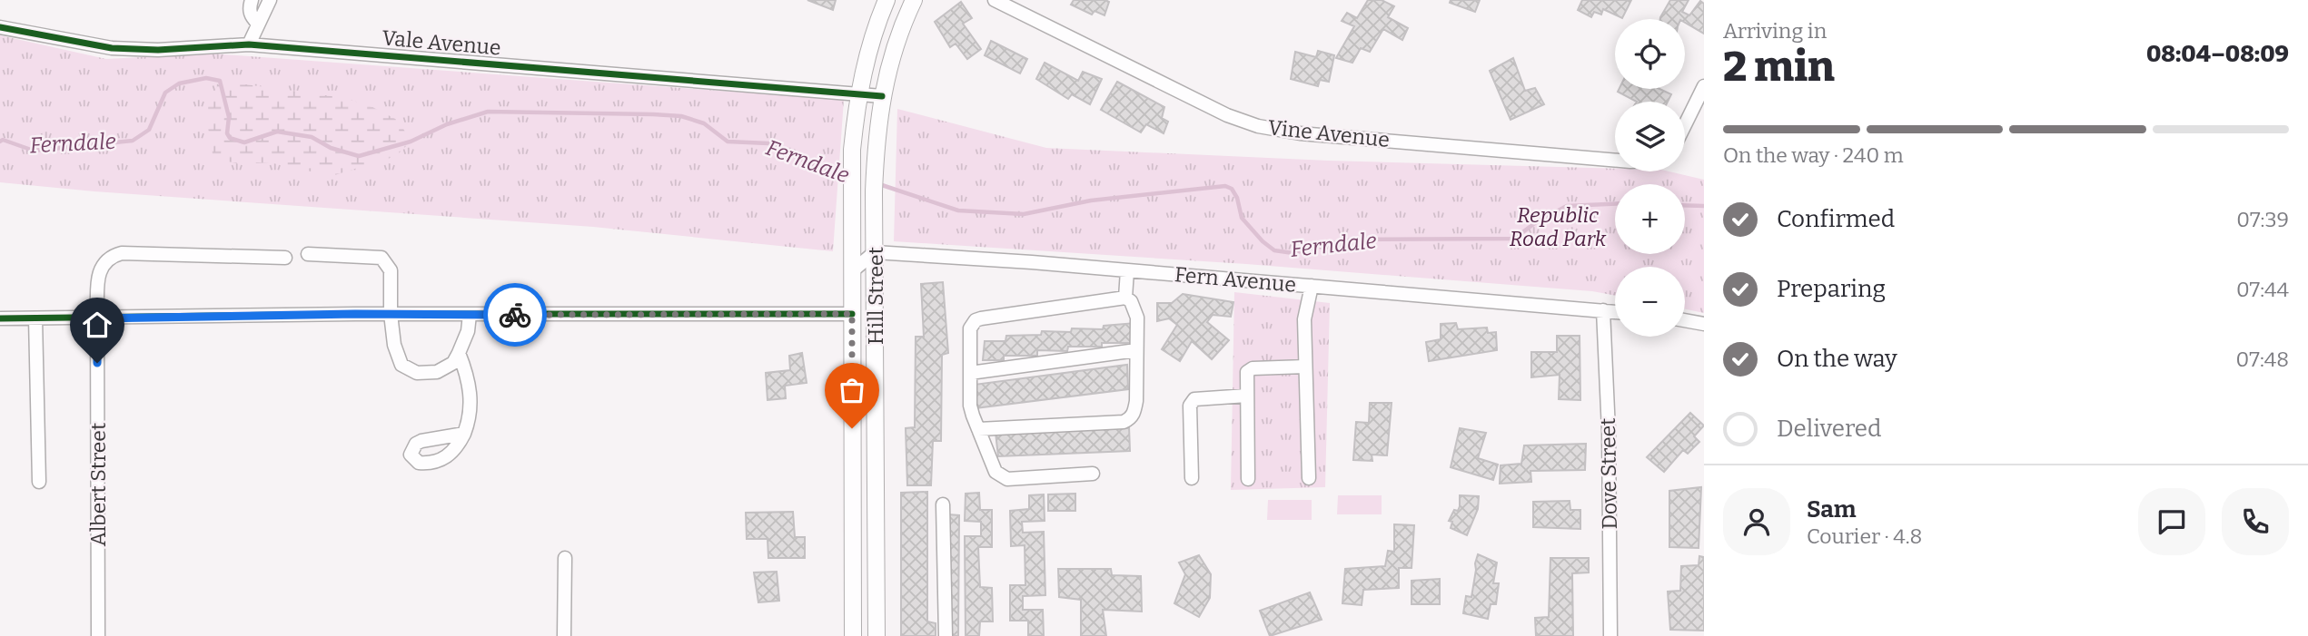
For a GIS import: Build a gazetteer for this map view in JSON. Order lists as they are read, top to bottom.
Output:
{
  "streets": {
    "main road": ["Hill Street"],
    "street": [
      "Vale Avenue",
      "Vine Avenue",
      "Fern Avenue",
      "Dove Street",
      "Albert Street"
    ]
  },
  "crossings": [
    ["Vale Avenue", "Hill Street"],
    ["Fern Avenue", "Hill Street"],
    ["Fern Avenue", "Dove Street"]
  ],
  "water": ["Ferndale"],
  "parks": ["Republic Road Park"],
  "page": {
    "heading": ["2 min", "Arriving in", "08:04–08:09"],
    "panel": ["Sam", "Courier · 4.8"],
    "map_buttons": ["+", "−"],
    "bar": "On the way · 240 m",
    "list": [
      ["Confirmed", "07:39"],
      ["Preparing", "07:44"],
      ["On the way", "07:48"],
      "Delivered"
    ]
  }
}
